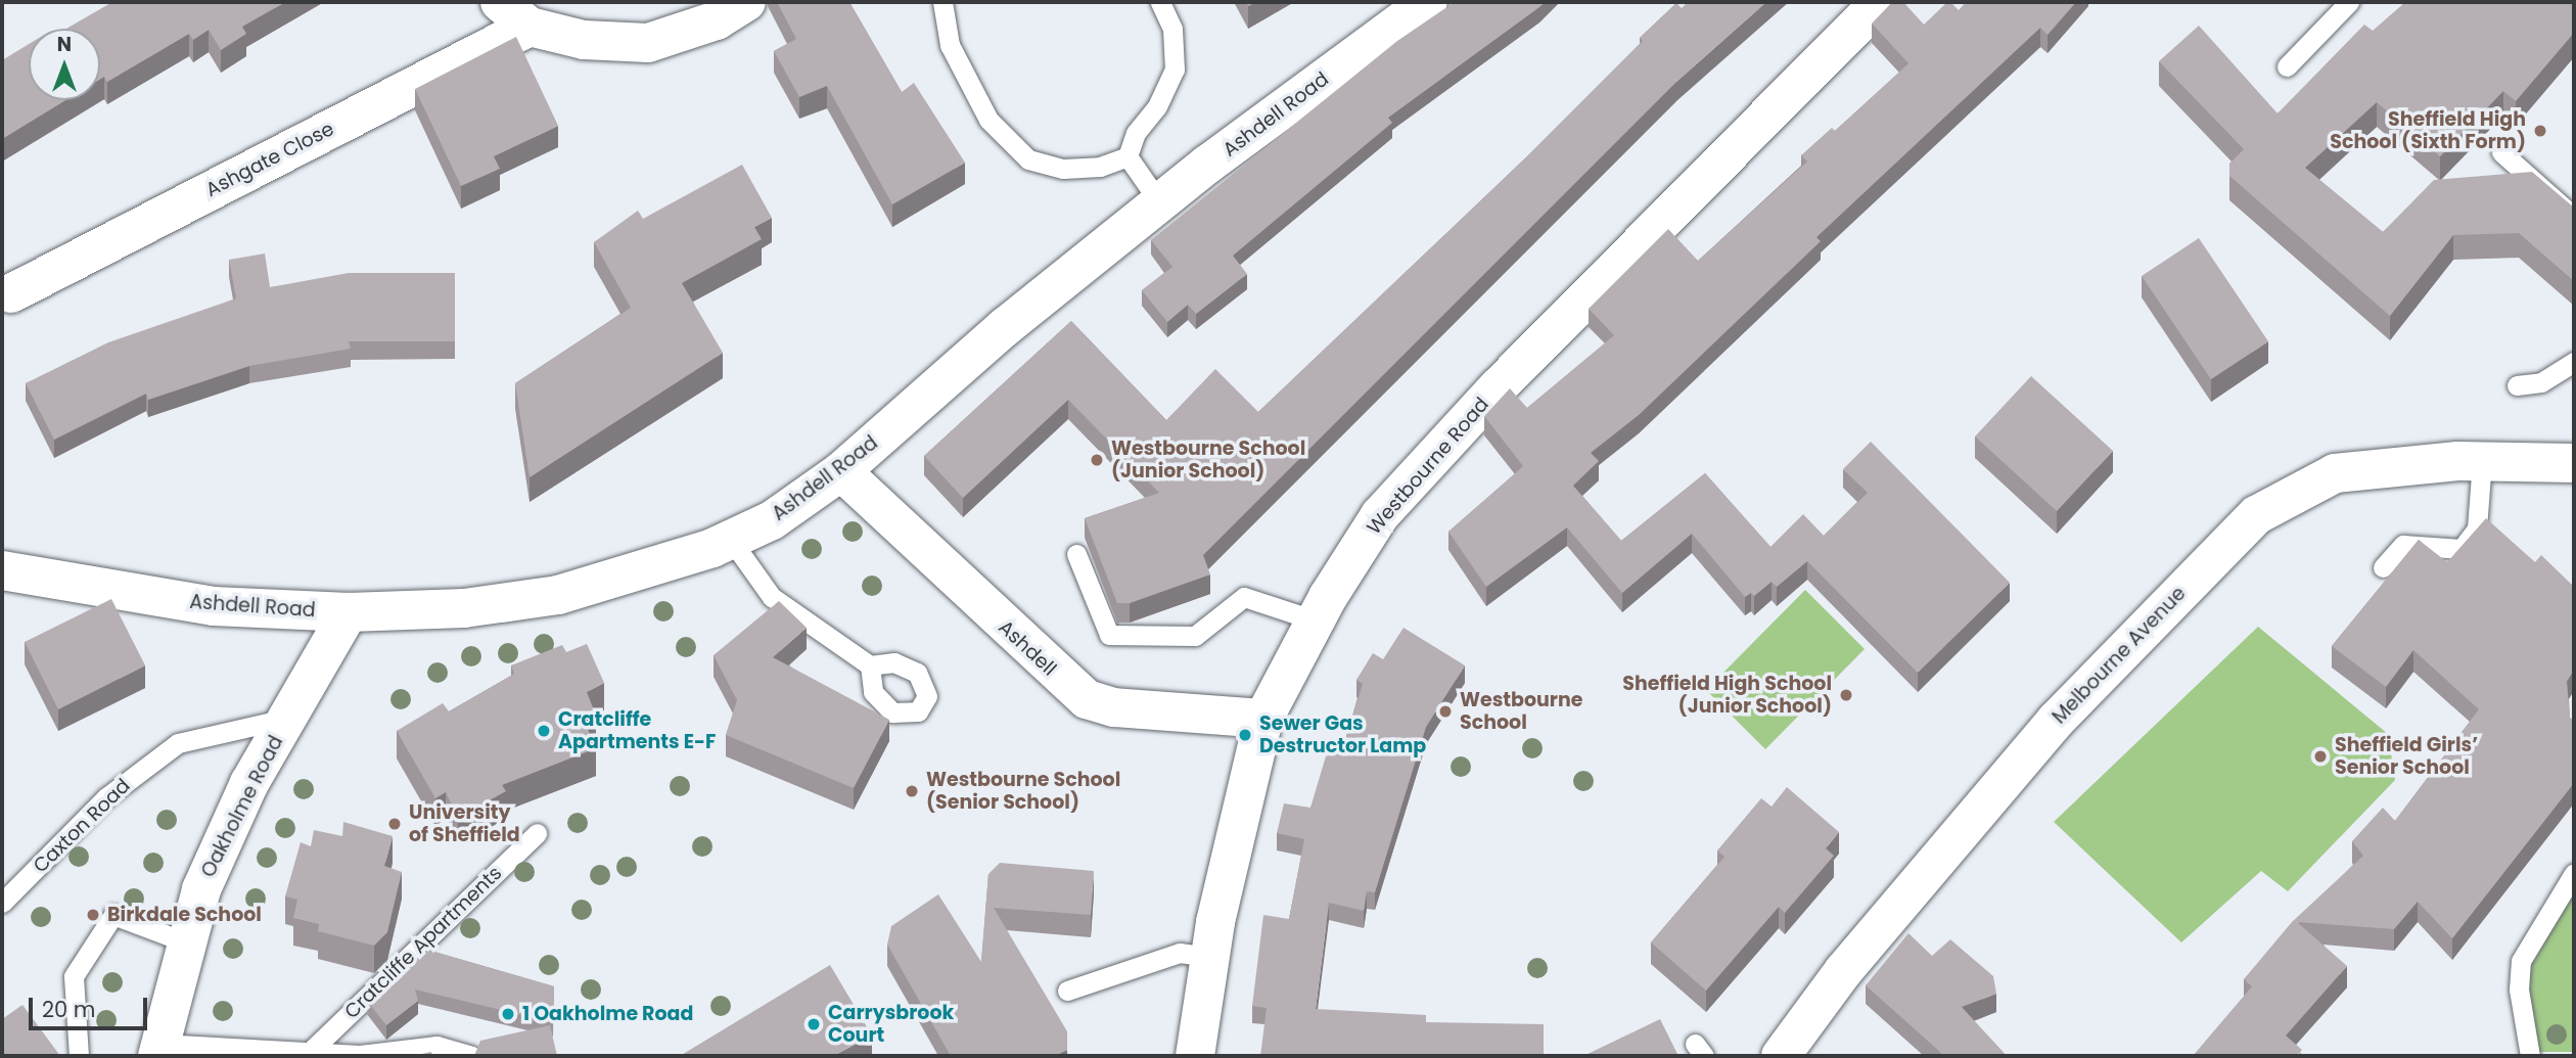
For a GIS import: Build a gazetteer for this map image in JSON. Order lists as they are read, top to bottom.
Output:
{
  "streets": {
    "street": [
      "Ashdell Road",
      "Ashgate Close",
      "Westbourne Road",
      "Ashdell",
      "Melbourne Avenue",
      "Oakholme Road"
    ],
    "lane": ["Caxton Road", "Cratcliffe Apartments"]
  },
  "crossings": [
    ["Ashdell Road", "Ashdell"],
    ["Ashdell Road", "Oakholme Road"],
    ["Westbourne Road", "Ashdell"],
    ["Oakholme Road", "Caxton Road"]
  ],
  "places": [
    "Sheffield High School (Sixth Form)",
    "Westbourne School (Junior School)",
    "Sheffield High School (Junior School)",
    "Westbourne School",
    "Cratcliffe Apartments E-F",
    "Sewer Gas Destructor Lamp",
    "Sheffield Girls’ Senior School",
    "Westbourne School (Senior School)",
    "University of Sheffield",
    "Birkdale School",
    "1 Oakholme Road",
    "Carrysbrook Court"
  ],
  "scale_bar": "20 m",
  "north": "top"
}
